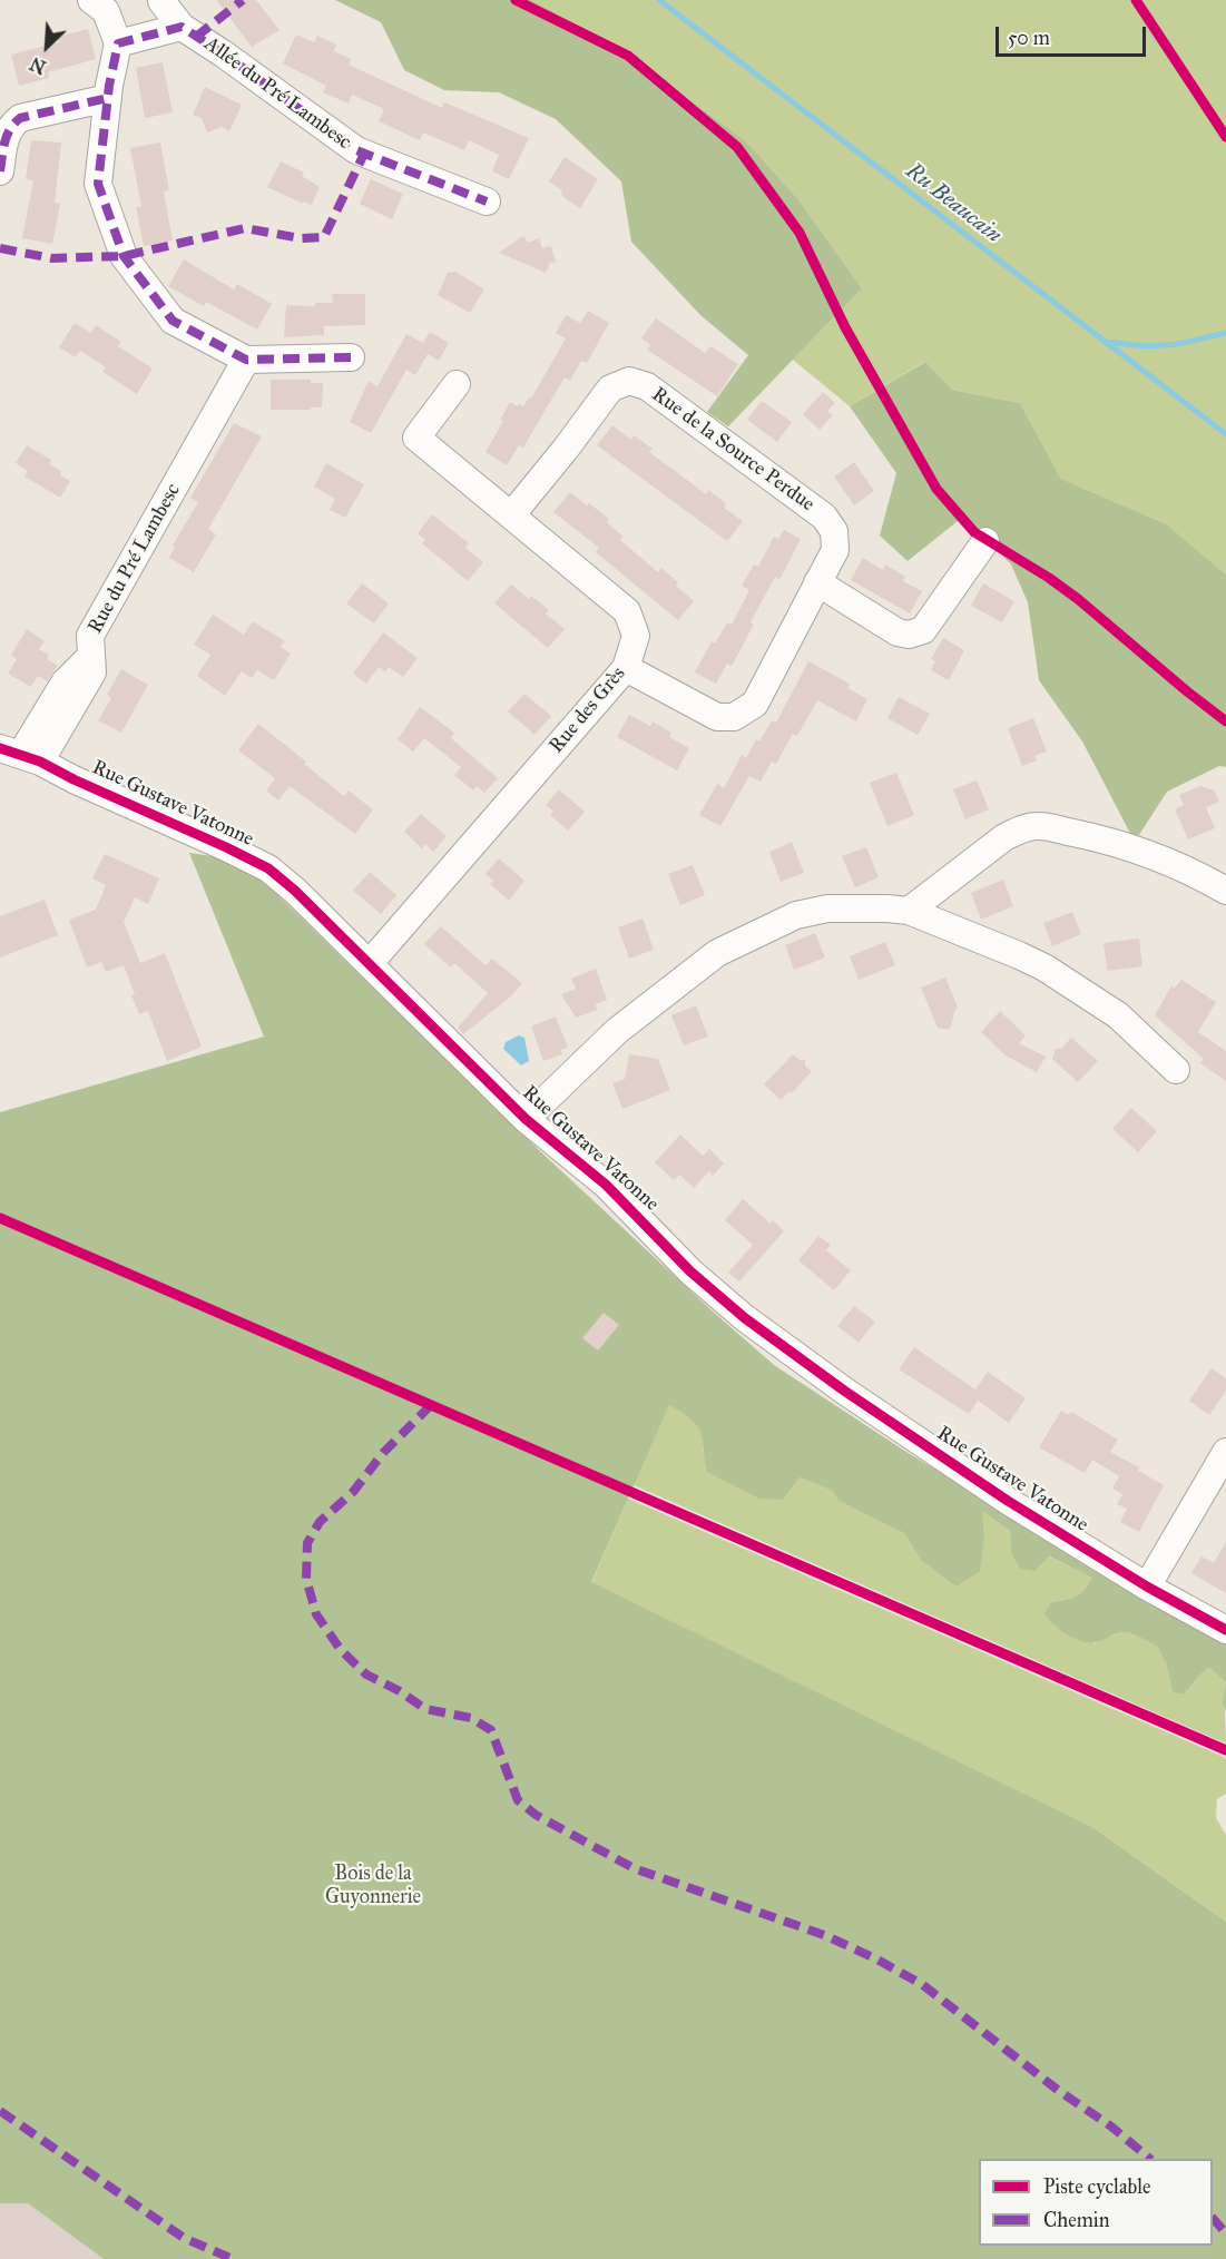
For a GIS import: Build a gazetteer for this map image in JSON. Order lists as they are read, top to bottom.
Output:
{
  "streets": {
    "street": [
      "Allée du Pré Lambesc",
      "Rue de la Source Perdue",
      "Rue du Pré Lambesc",
      "Rue des Grès",
      "Rue Gustave Vatonne"
    ]
  },
  "crossings": [
    ["Rue de la Source Perdue", "Rue des Grès"],
    ["Rue du Pré Lambesc", "Rue Gustave Vatonne"],
    ["Rue des Grès", "Rue Gustave Vatonne"]
  ],
  "water": ["Ru Beaucain"],
  "parks": ["Bois de la Guyonnerie"],
  "legend": ["Piste cyclable", "Chemin"],
  "scale_bar": "50 m",
  "north": "bottom left"
}
